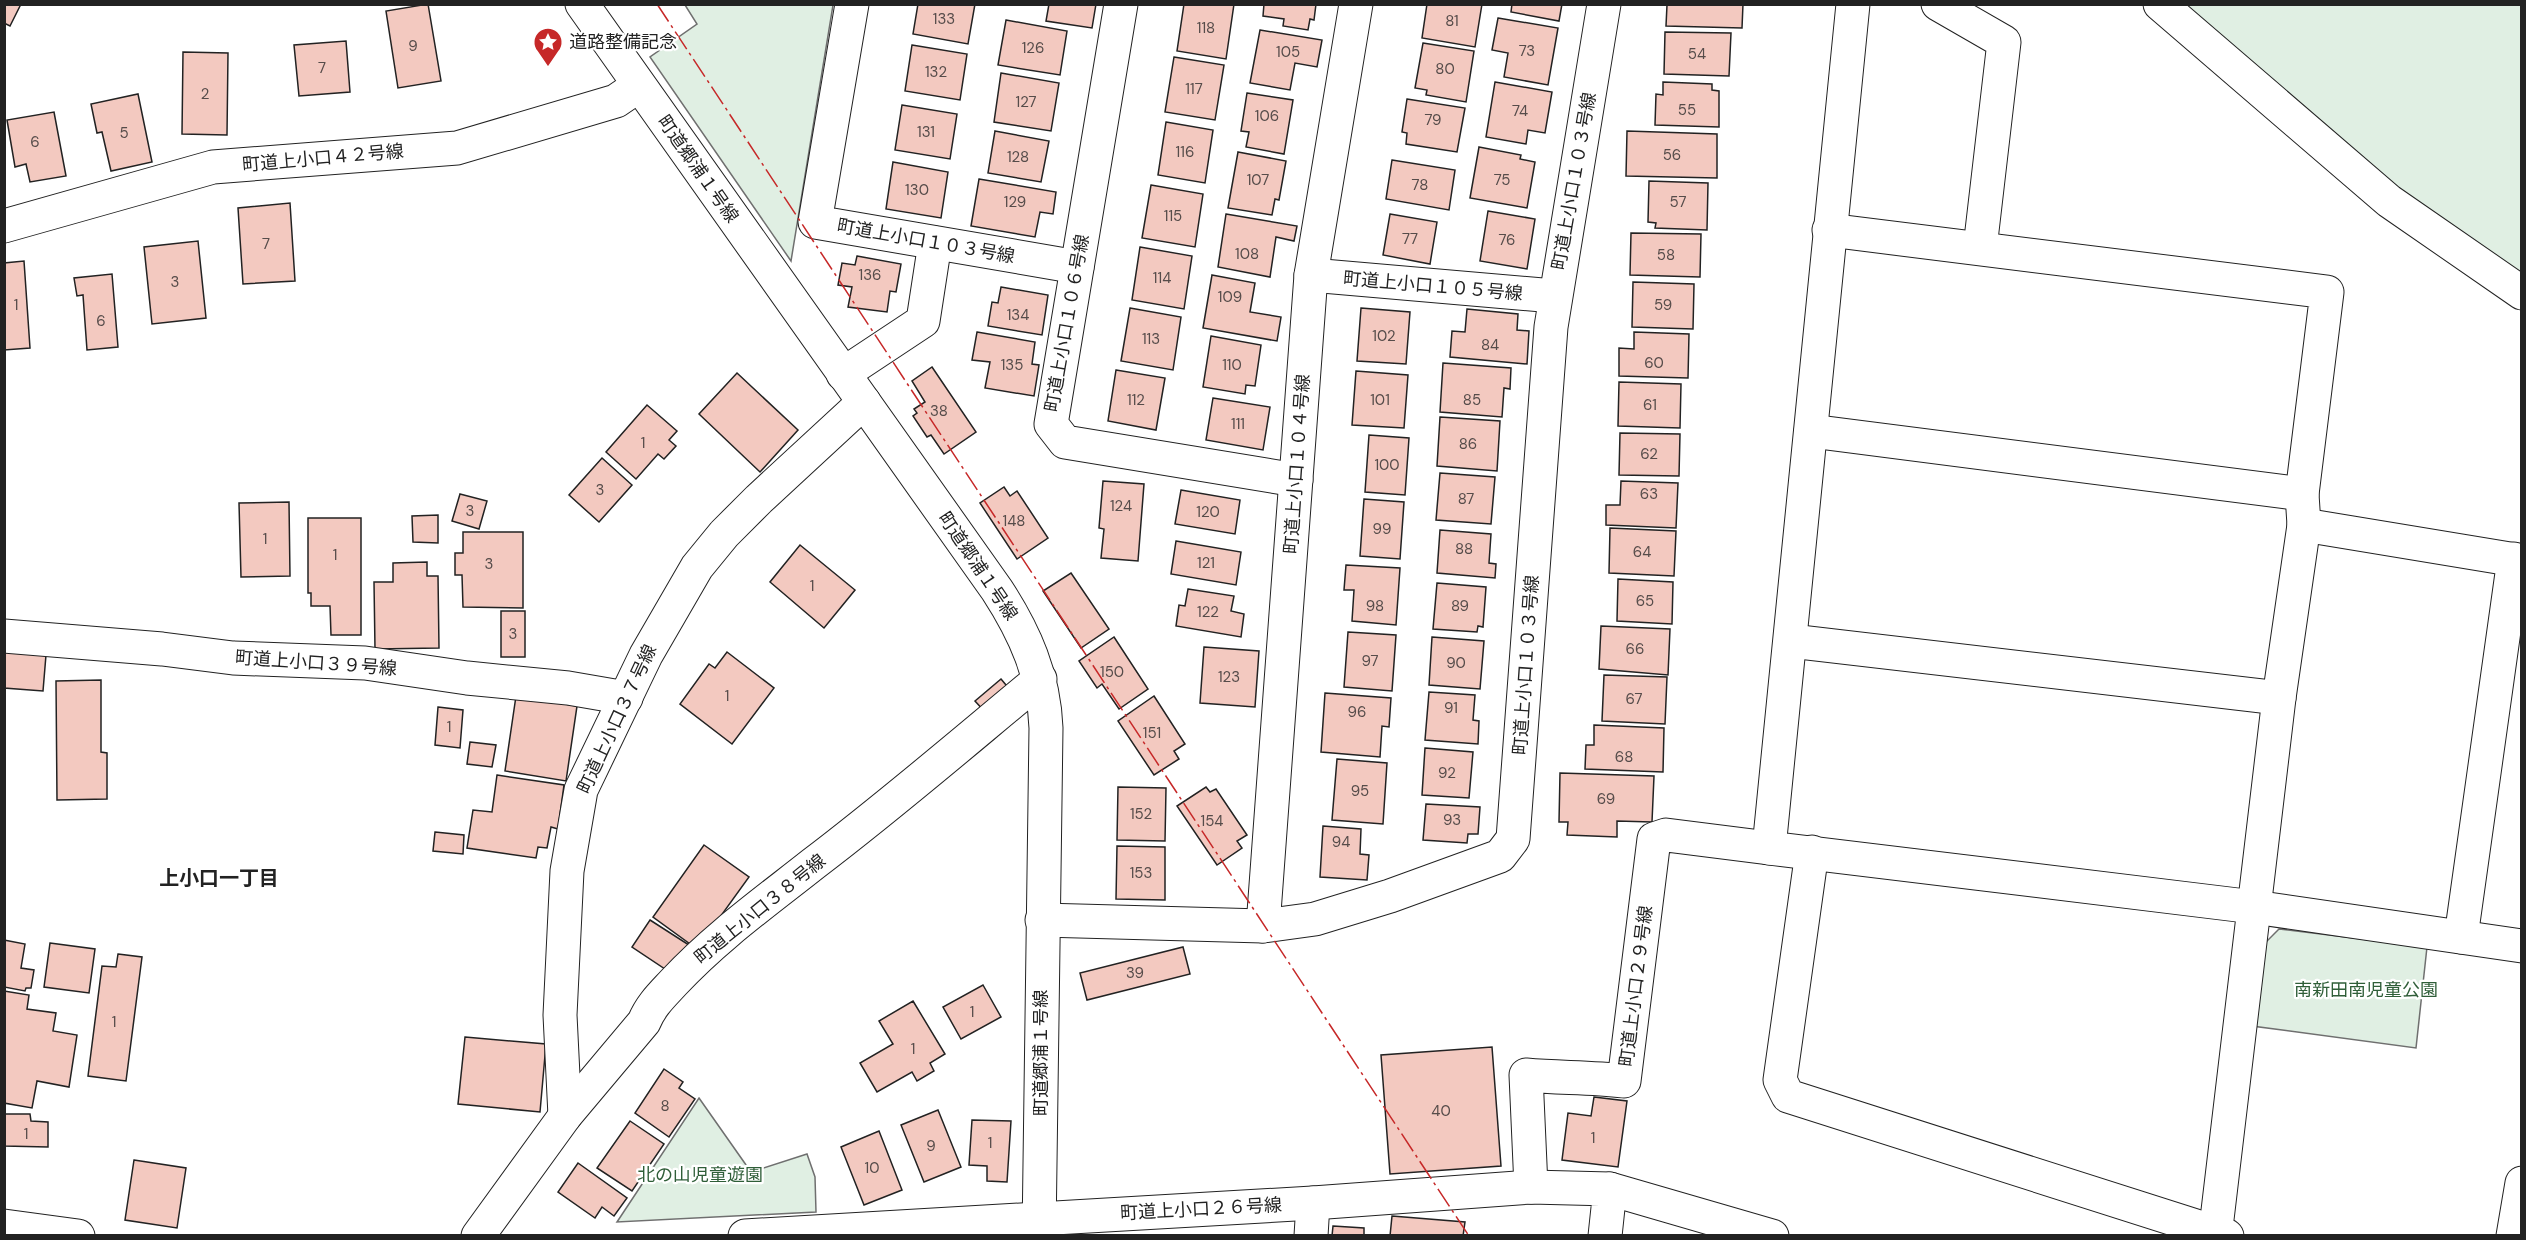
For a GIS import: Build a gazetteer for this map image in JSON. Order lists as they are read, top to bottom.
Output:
{
  "streets": {
    "street": [
      "町道上小口４２号線",
      "町道郷浦１号線",
      "町道上小口１０３号線",
      "町道上小口１０５号線",
      "町道上小口１０６号線",
      "町道上小口１０４号線",
      "町道上小口３９号線",
      "町道上小口３７号線",
      "町道上小口３８号線",
      "町道上小口２９号線",
      "町道上小口２６号線"
    ]
  },
  "crossings": [
    ["町道上小口４２号線", "町道郷浦１号線"],
    ["町道郷浦１号線", "町道上小口１０３号線"],
    ["町道郷浦１号線", "町道上小口３７号線"],
    ["町道郷浦１号線", "町道上小口３８号線"],
    ["町道郷浦１号線", "町道上小口２６号線"],
    ["町道上小口１０３号線", "町道上小口１０５号線"],
    ["町道上小口１０３号線", "町道上小口１０６号線"],
    ["町道上小口１０３号線", "町道上小口１０４号線"],
    ["町道上小口１０５号線", "町道上小口１０４号線"],
    ["町道上小口１０６号線", "町道上小口１０４号線"],
    ["町道上小口３９号線", "町道上小口３７号線"],
    ["町道上小口３７号線", "町道上小口３８号線"],
    ["町道上小口２９号線", "町道上小口２６号線"]
  ],
  "districts": ["上小口一丁目"],
  "parks": ["南新田南児童公園", "北の山児童遊園"],
  "places": {
    "place": ["道路整備記念"]
  },
  "house_numbers": [
    "133",
    "81",
    "118",
    "9",
    "126",
    "73",
    "105",
    "54",
    "7",
    "80",
    "132",
    "117",
    "2",
    "127",
    "55",
    "74",
    "106",
    "79",
    "131",
    "5",
    "6",
    "116",
    "56",
    "128",
    "107",
    "75",
    "78",
    "130",
    "129",
    "57",
    "115",
    "77",
    "76",
    "7",
    "108",
    "58",
    "136",
    "114",
    "3",
    "109",
    "1",
    "59",
    "134",
    "6",
    "102",
    "113",
    "84",
    "60",
    "135",
    "110",
    "112",
    "101",
    "85",
    "61",
    "38",
    "111",
    "1",
    "86",
    "62",
    "100",
    "3",
    "63",
    "87",
    "124",
    "3",
    "120",
    "148",
    "99",
    "1",
    "88",
    "64",
    "1",
    "121",
    "3",
    "1",
    "65",
    "98",
    "89",
    "122",
    "3",
    "66",
    "97",
    "90",
    "150",
    "123",
    "1",
    "67",
    "91",
    "96",
    "1",
    "151",
    "68",
    "92",
    "95",
    "69",
    "152",
    "93",
    "154",
    "94",
    "153",
    "39",
    "1",
    "1",
    "1",
    "8",
    "40",
    "1",
    "1",
    "1",
    "9",
    "10"
  ]
}
